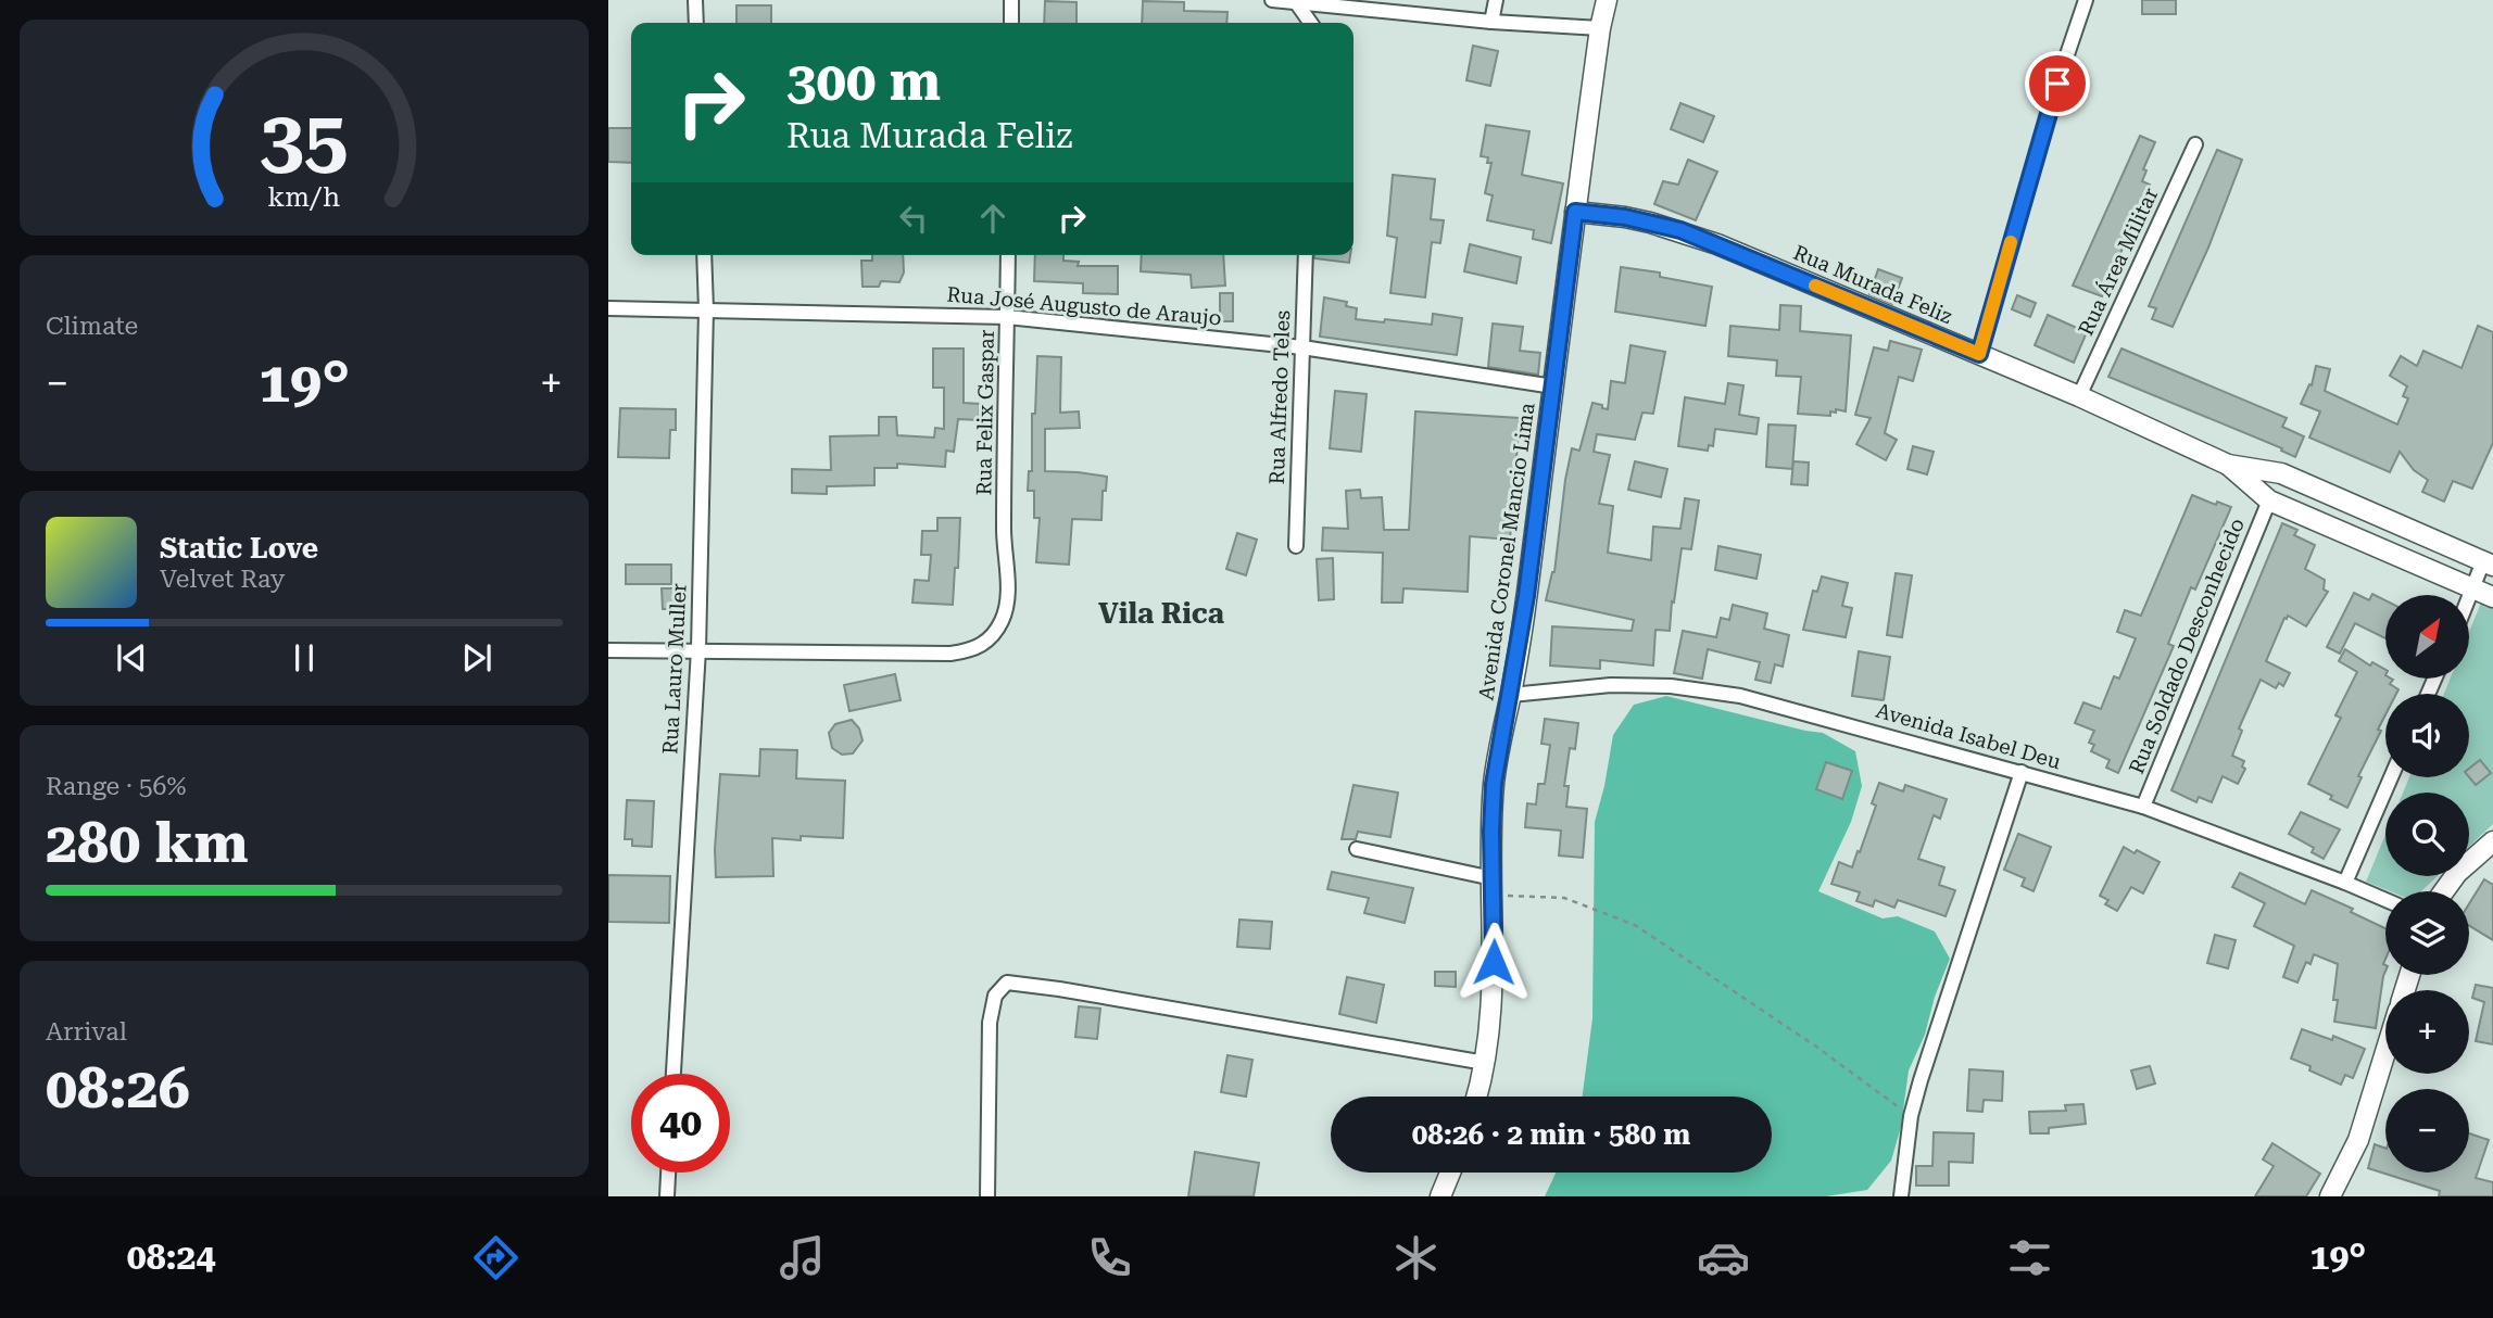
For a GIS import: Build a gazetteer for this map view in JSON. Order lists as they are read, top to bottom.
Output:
{
  "streets": {
    "street": [
      "Rua Área Militar",
      "Rua Murada Feliz",
      "Rua José Augusto de Araujo",
      "Rua Alfredo Teles",
      "Rua Felix Gaspar",
      "Avenida Coronel Mancio Lima",
      "Rua Soldado Desconhecido",
      "Rua Lauro Muller",
      "Avenida Isabel Deu"
    ]
  },
  "crossings": [
    ["Rua Área Militar", "Rua Murada Feliz"],
    ["Rua Murada Feliz", "Avenida Coronel Mancio Lima"],
    ["Rua Murada Feliz", "Rua Soldado Desconhecido"],
    ["Rua José Augusto de Araujo", "Rua Alfredo Teles"],
    ["Rua José Augusto de Araujo", "Rua Felix Gaspar"],
    ["Rua José Augusto de Araujo", "Avenida Coronel Mancio Lima"],
    ["Rua José Augusto de Araujo", "Rua Lauro Muller"],
    ["Rua Felix Gaspar", "Rua Lauro Muller"],
    ["Avenida Coronel Mancio Lima", "Avenida Isabel Deu"],
    ["Rua Soldado Desconhecido", "Avenida Isabel Deu"]
  ],
  "districts": ["Vila Rica"],
  "north": "top right",
  "page": {
    "turn": ["300 m", "Rua Murada Feliz"],
    "tile": [
      "Climate",
      ["Range · 56%", "280 km"],
      ["Arrival", "08:26"]
    ],
    "heat": ["−", "19°", "+"],
    "song": ["Static Love", "Velvet Ray"],
    "map_buttons": ["+", "−"],
    "limit": "40",
    "trip": "08:26 · 2 min · 580 m",
    "tabs": ["08:24", "19°"],
    "gauge": ["35", "km/h"]
  }
}
